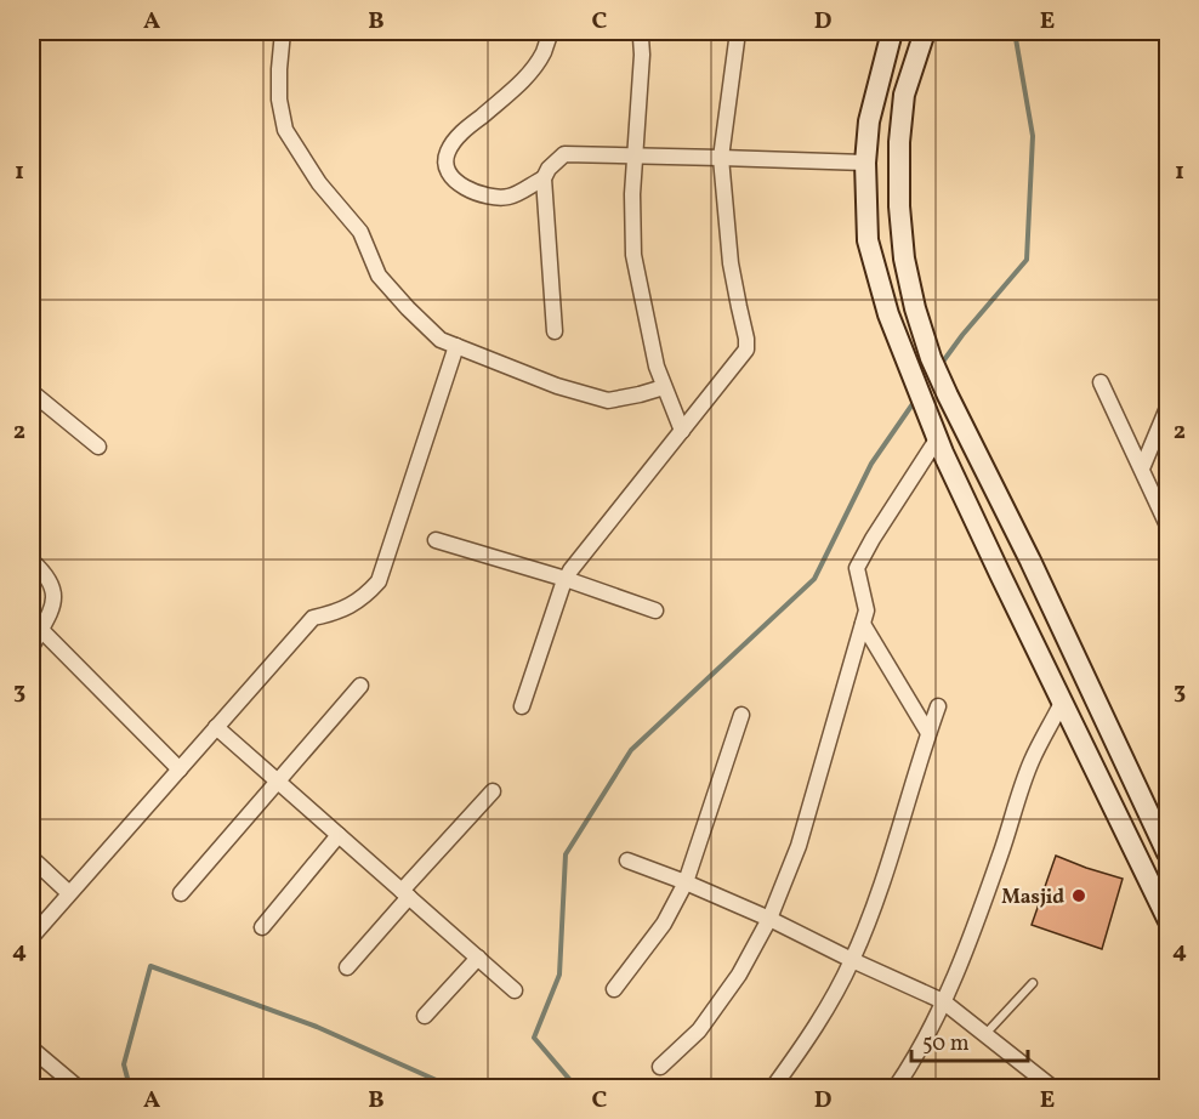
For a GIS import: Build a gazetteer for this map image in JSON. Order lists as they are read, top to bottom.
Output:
{
  "places": ["Masjid"],
  "scale_bar": "50 m",
  "grid": {
    "columns": [
      "A",
      "B",
      "C",
      "D",
      "E"
    ],
    "rows": [
      "1",
      "2",
      "3",
      "4"
    ]
  }
}
